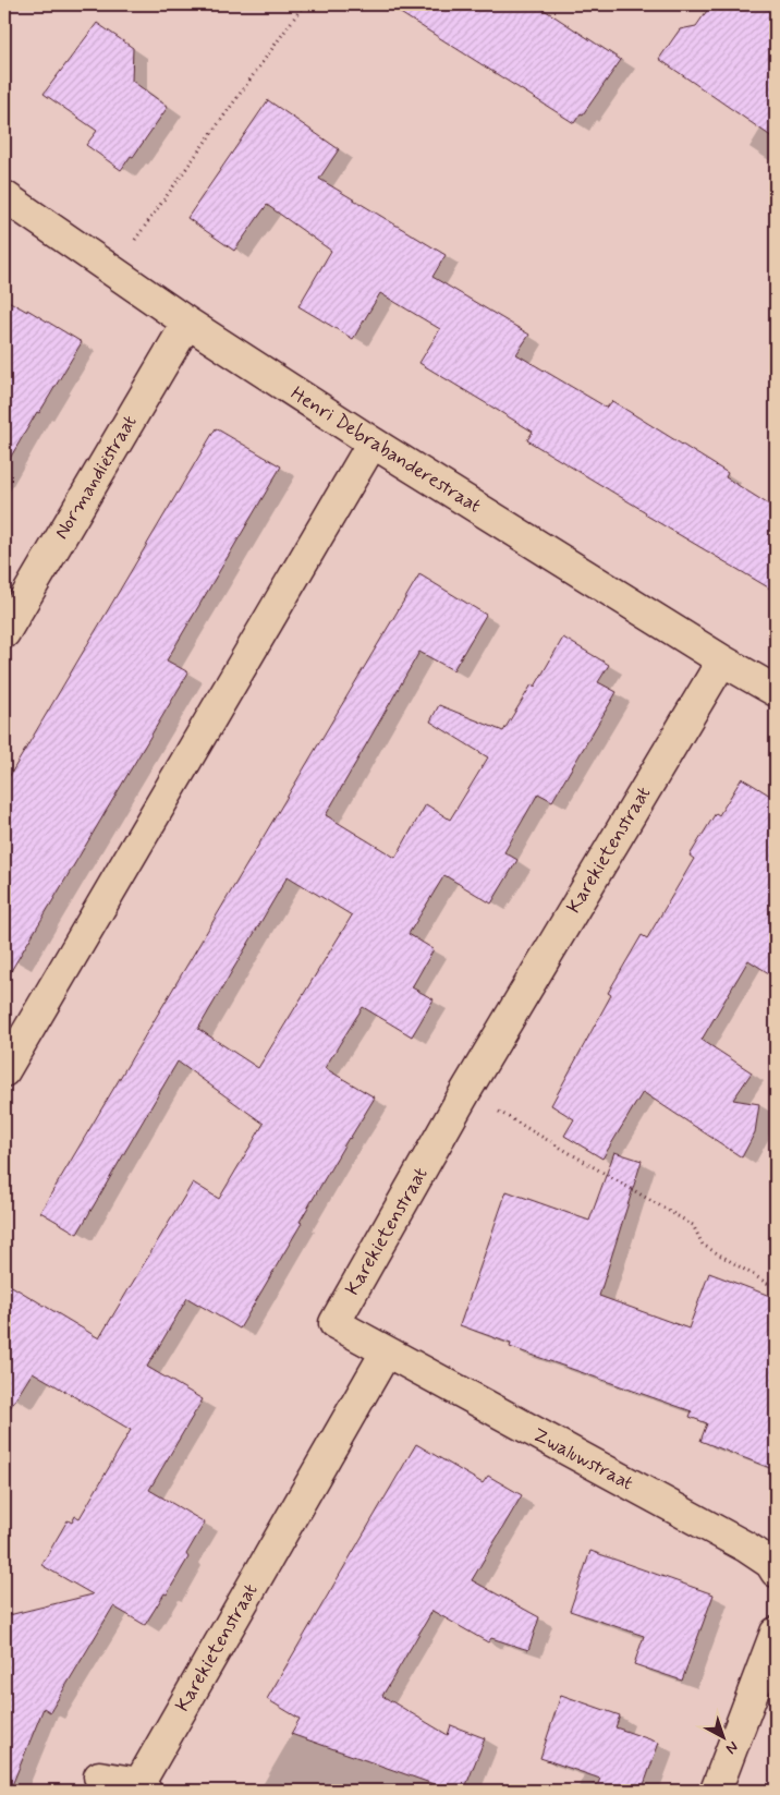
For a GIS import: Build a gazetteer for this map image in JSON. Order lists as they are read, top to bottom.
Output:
{
  "streets": {
    "street": [
      "Henri Debrabanderestraat",
      "Normandiëstraat",
      "Karekietenstraat",
      "Zwaluwstraat"
    ]
  },
  "crossings": [
    ["Henri Debrabanderestraat", "Normandiëstraat"],
    ["Henri Debrabanderestraat", "Karekietenstraat"],
    ["Karekietenstraat", "Zwaluwstraat"]
  ],
  "north": "bottom right"
}
